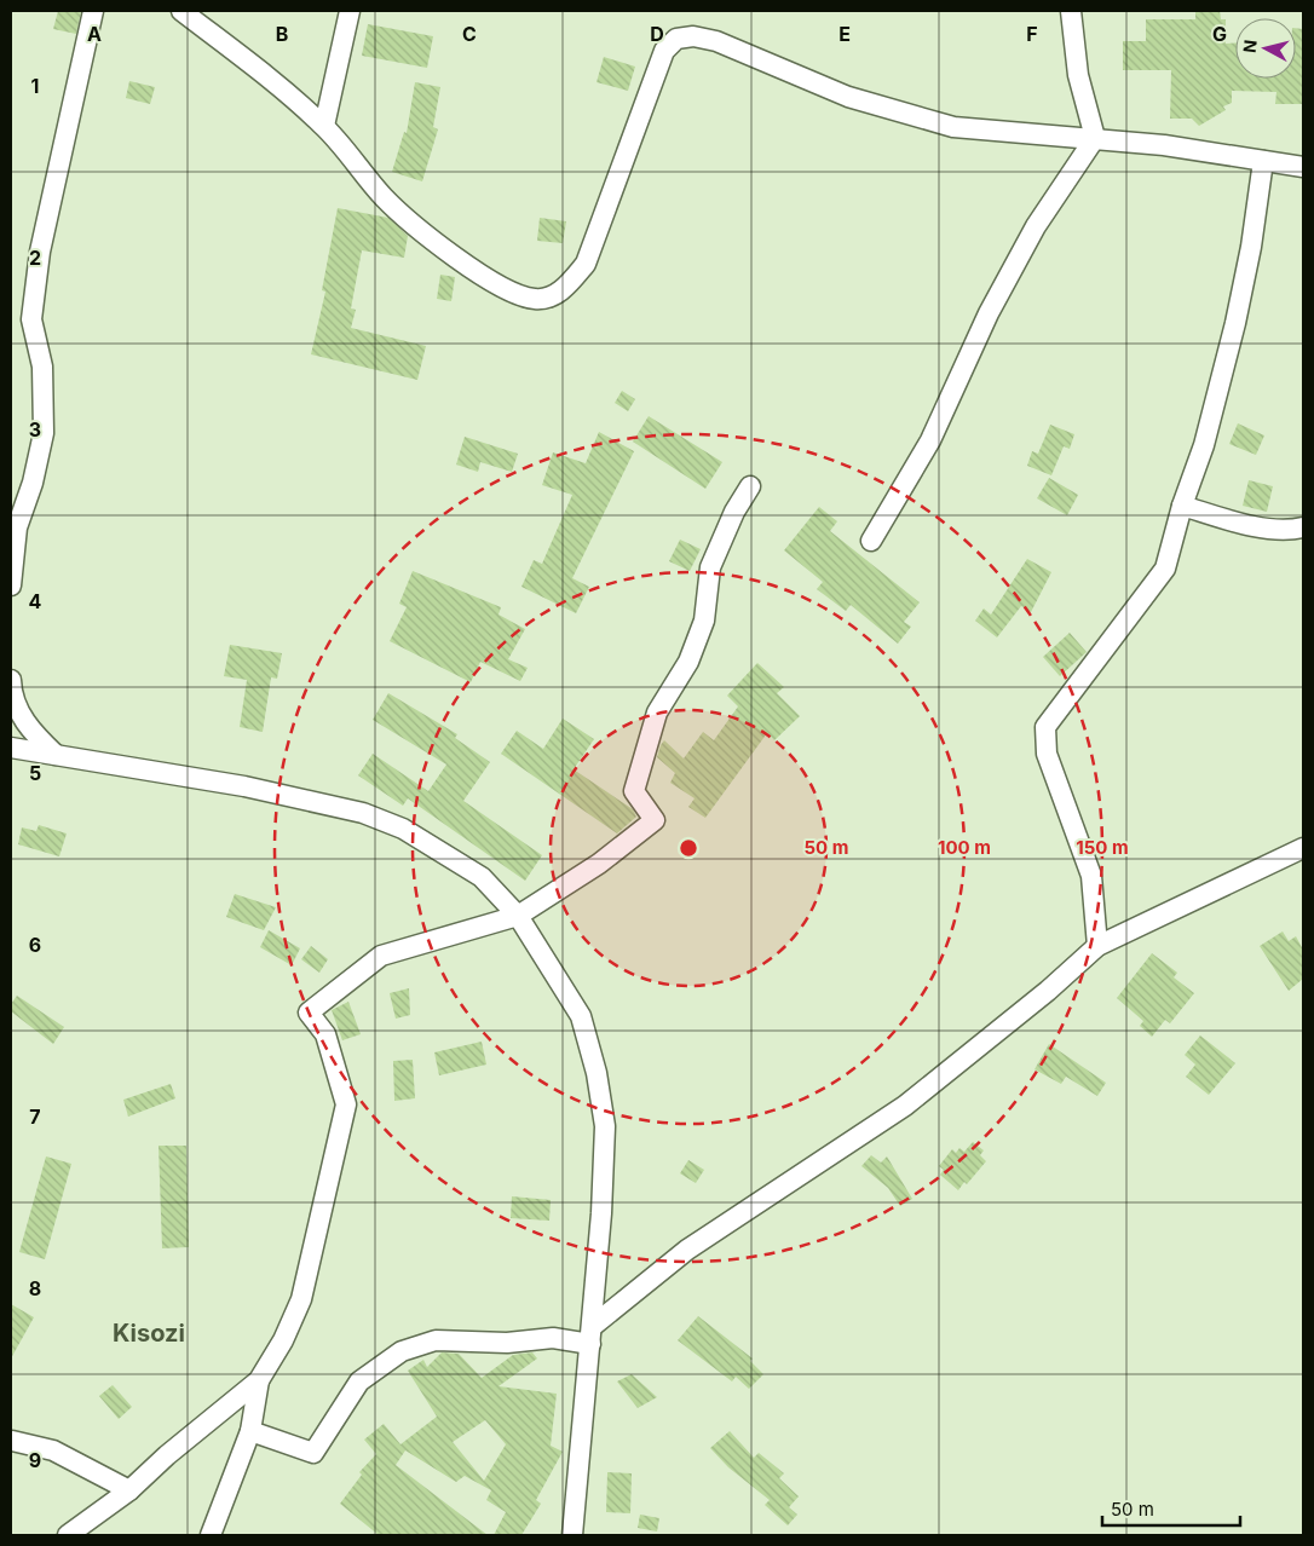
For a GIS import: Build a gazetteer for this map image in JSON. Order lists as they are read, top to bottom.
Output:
{
  "districts": ["Kisozi"],
  "scale_bar": "50 m",
  "north": "left",
  "grid": {
    "columns": [
      "A",
      "B",
      "C",
      "D",
      "E",
      "F",
      "G"
    ],
    "rows": [
      "1",
      "2",
      "3",
      "4",
      "5",
      "6",
      "7",
      "8",
      "9"
    ]
  },
  "rings": ["50 m", "100 m", "150 m"]
}
